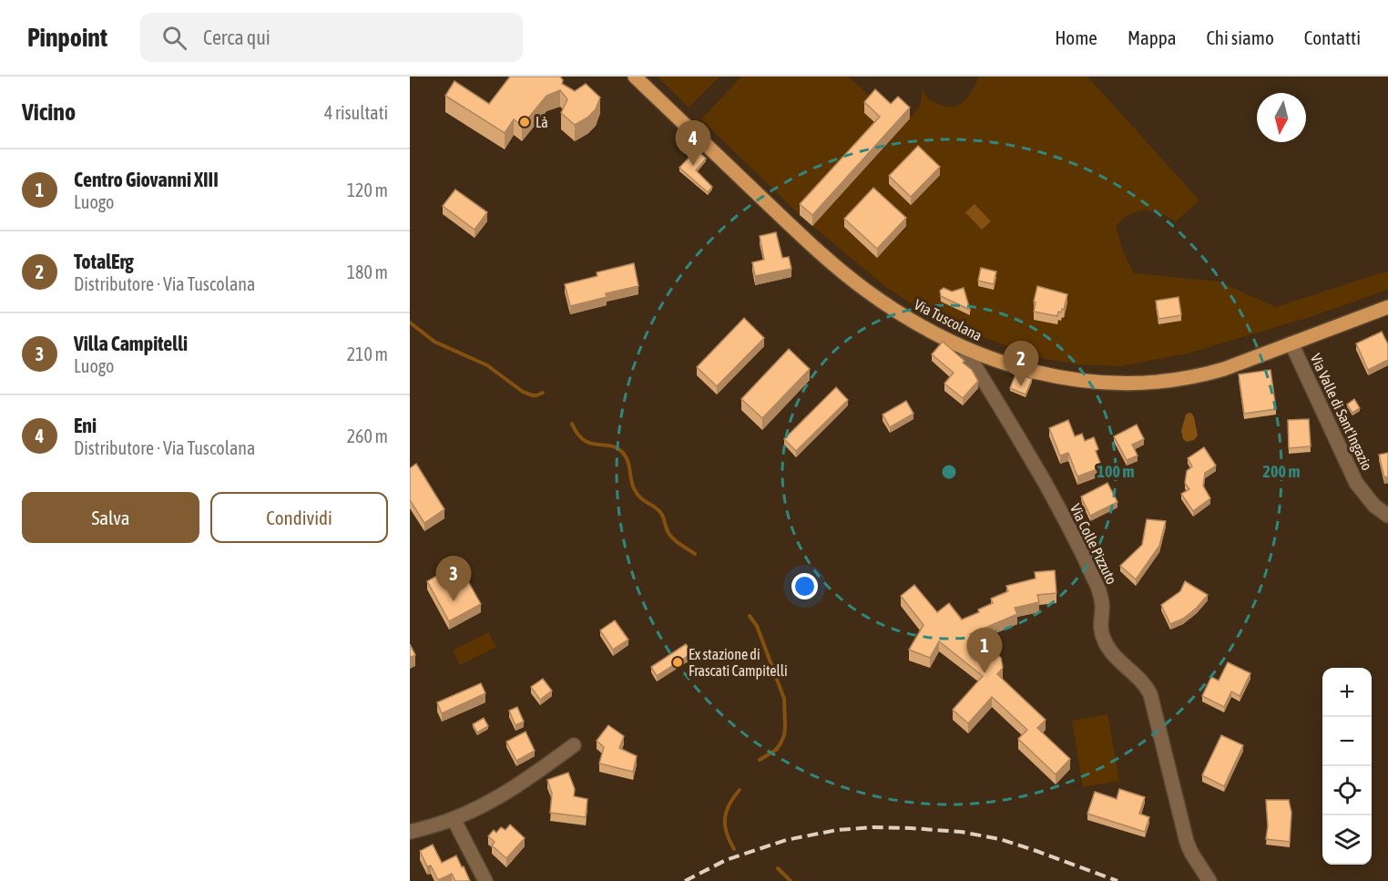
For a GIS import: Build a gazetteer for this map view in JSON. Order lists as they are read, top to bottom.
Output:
{
  "streets": {
    "main road": ["Via Tuscolana"],
    "street": ["Via Valle di Sant'Ingazio", "Via Colle Pizzuto"]
  },
  "crossings": [
    ["Via Tuscolana", "Via Valle di Sant'Ingazio"],
    ["Via Tuscolana", "Via Colle Pizzuto"]
  ],
  "places": ["Là", "Ex stazione di Frascati Campitelli"],
  "north": "bottom",
  "page": {
    "header": "Pinpoint",
    "search": "Cerca qui",
    "nav": [
      "Home",
      "Mappa",
      "Chi siamo",
      "Contatti"
    ],
    "heading": ["Vicino", "4 risultati"],
    "pins": [
      "4",
      "2",
      "3",
      "1"
    ],
    "list": [
      {
        "mark": "1",
        "name": "Centro Giovanni XIII",
        "note": "Luogo",
        "value": "120 m"
      },
      {
        "mark": "2",
        "name": "TotalErg",
        "note": "Distributore · Via Tuscolana",
        "value": "180 m"
      },
      {
        "mark": "3",
        "name": "Villa Campitelli",
        "note": "Luogo",
        "value": "210 m"
      },
      {
        "mark": "4",
        "name": "Eni",
        "note": "Distributore · Via Tuscolana",
        "value": "260 m"
      }
    ],
    "buttons": ["Salva", "Condividi"],
    "map_buttons": ["+", "−"]
  },
  "rings": ["100 m", "200 m"]
}
